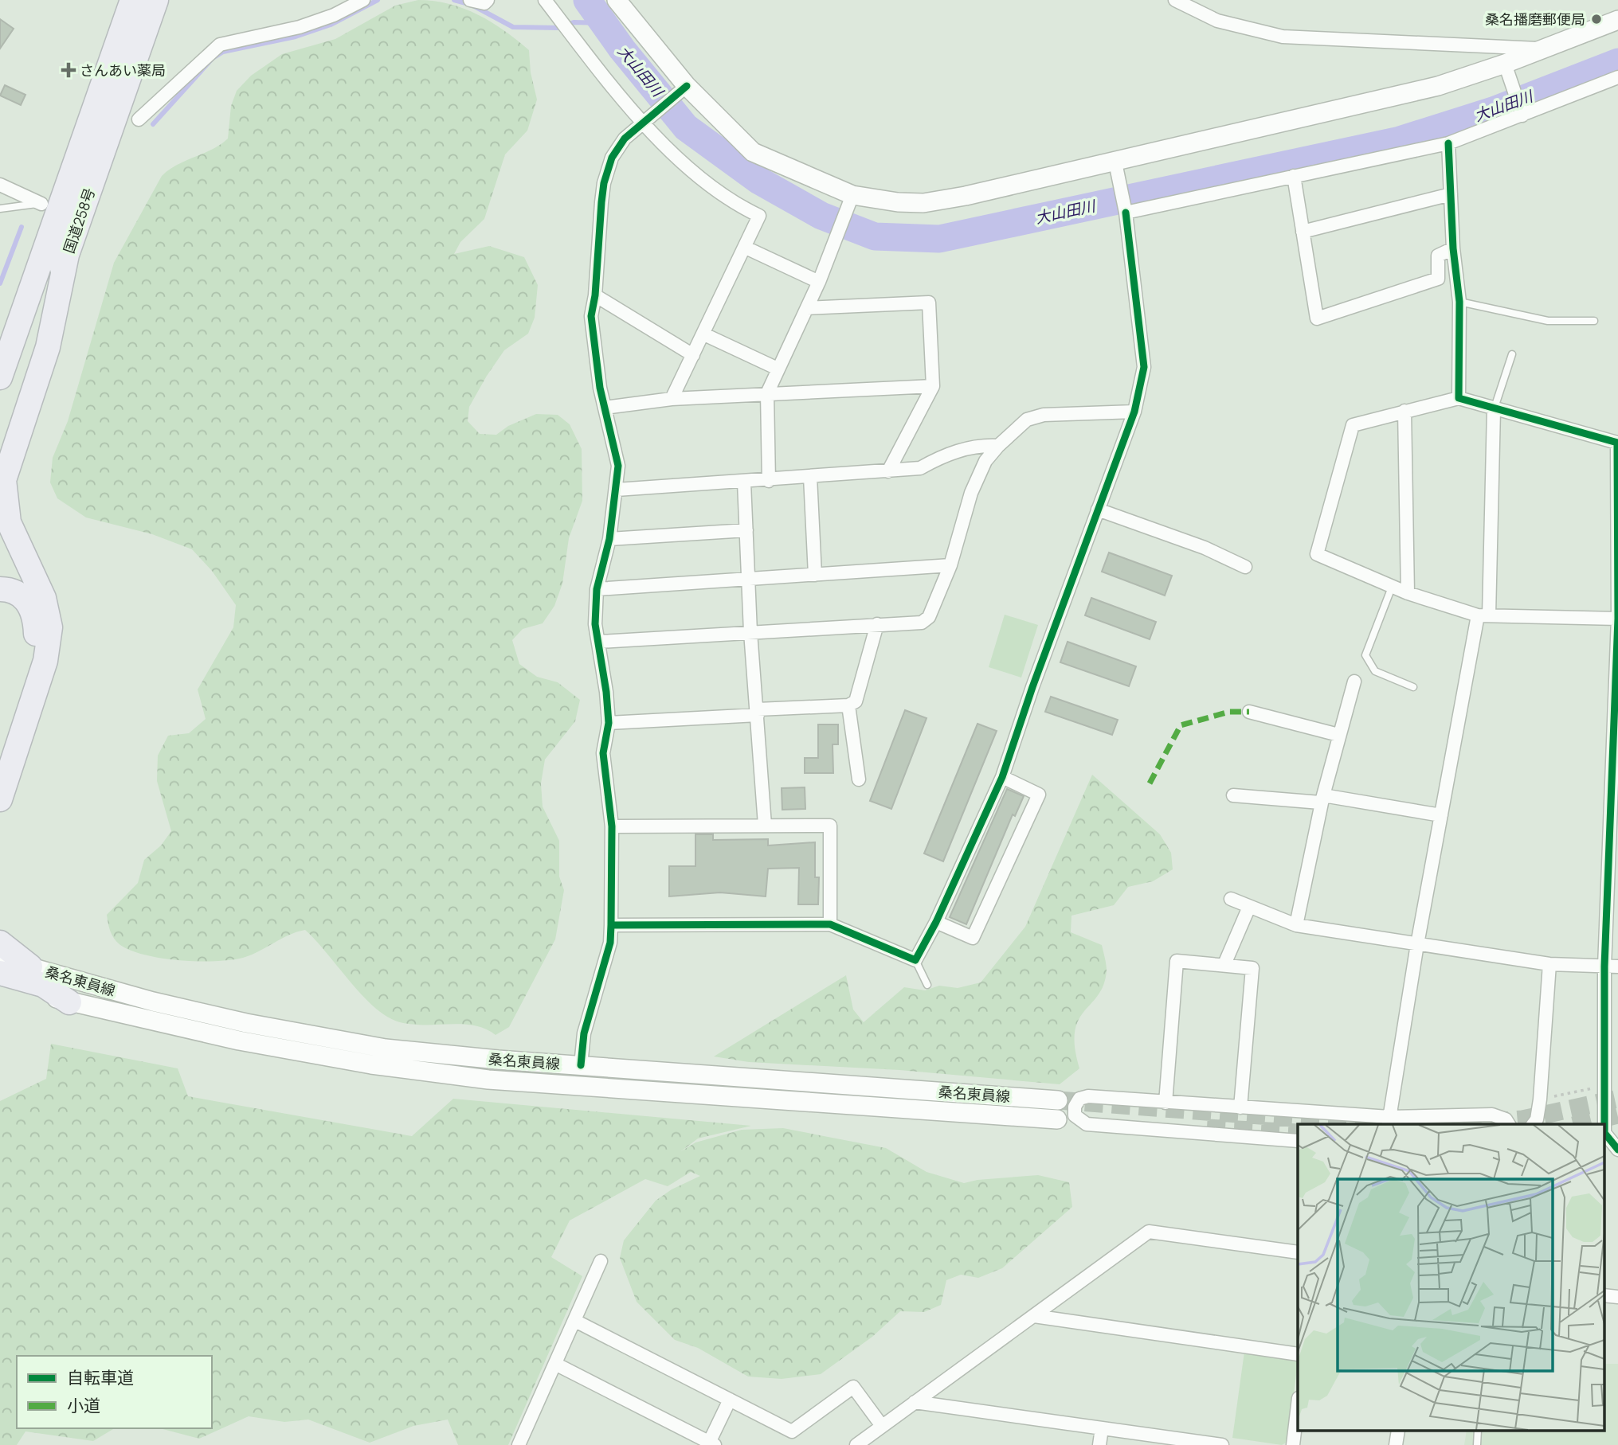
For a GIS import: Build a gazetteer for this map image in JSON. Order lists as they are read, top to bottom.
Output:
{
  "streets": {
    "highway": ["国道258号"],
    "main road": ["桑名東員線"]
  },
  "water": ["大山田川"],
  "places": {
    "other": ["桑名播磨郵便局"],
    "health": ["さんあい薬局"]
  },
  "legend": ["自転車道", "小道"]
}
